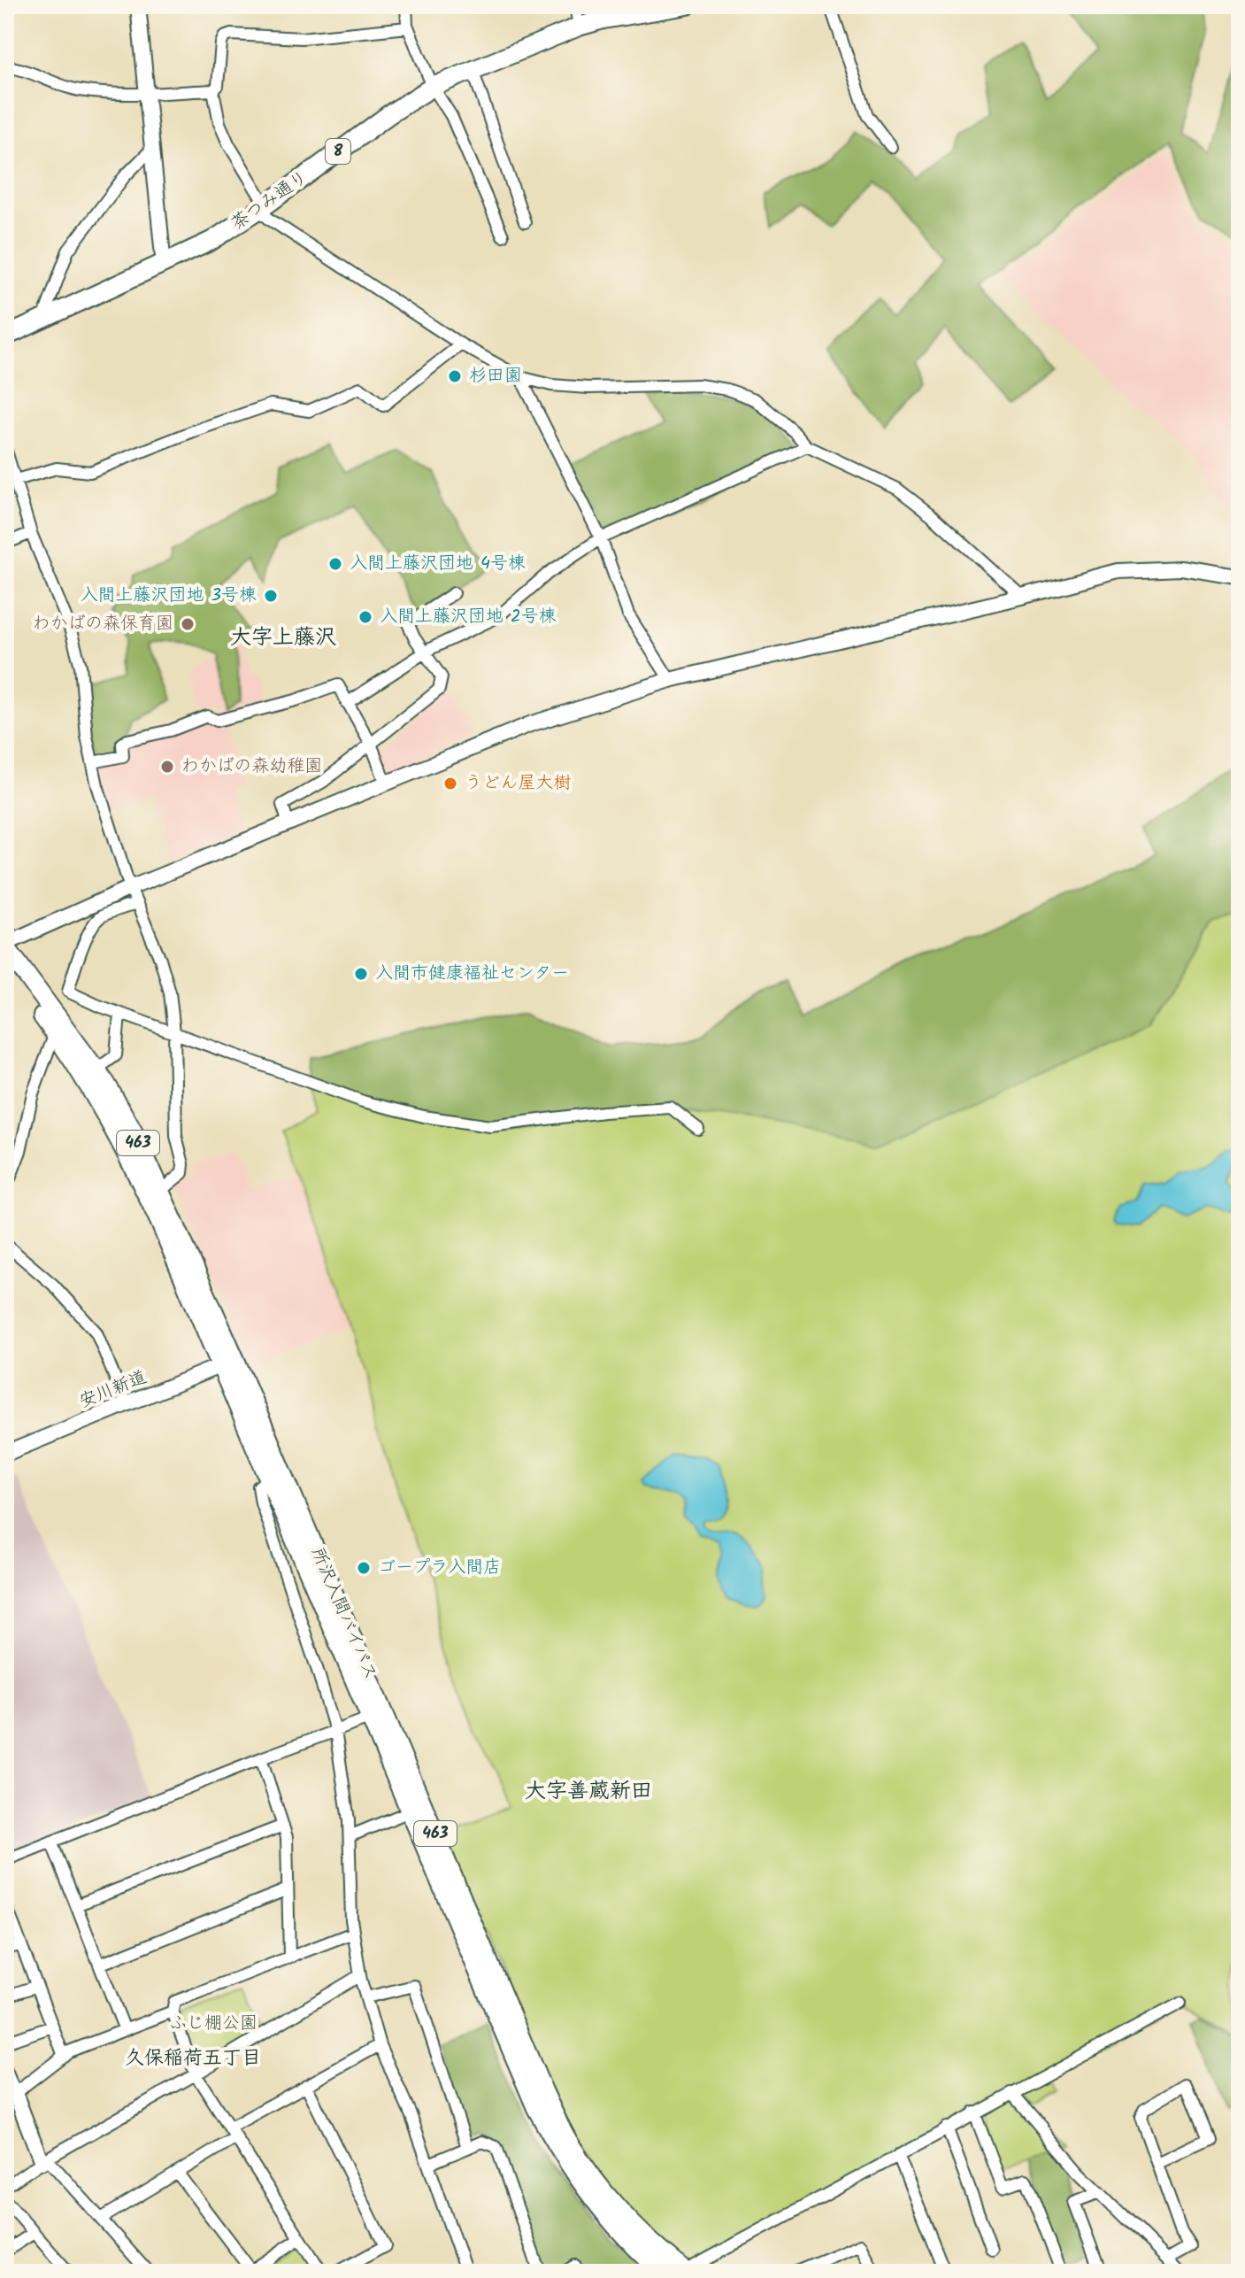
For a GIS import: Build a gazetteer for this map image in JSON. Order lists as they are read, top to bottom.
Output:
{
  "streets": {
    "main road": [
      "8",
      "茶つみ通り",
      "463",
      "所沢入間バイパス"
    ],
    "street": ["安川新道"]
  },
  "crossings": [
    ["安川新道", "所沢入間バイパス"]
  ],
  "districts": ["大字上藤沢", "大字善蔵新田", "久保稲荷五丁目"],
  "parks": ["ふじ棚公園"],
  "places": [
    "杉田園",
    "入間上藤沢団地 4号棟",
    "入間上藤沢団地 3号棟",
    "入間上藤沢団地 2号棟",
    "わかばの森保育園",
    "わかばの森幼稚園",
    "うどん屋大樹",
    "入間市健康福祉センター",
    "ゴープラ入間店"
  ]
}
